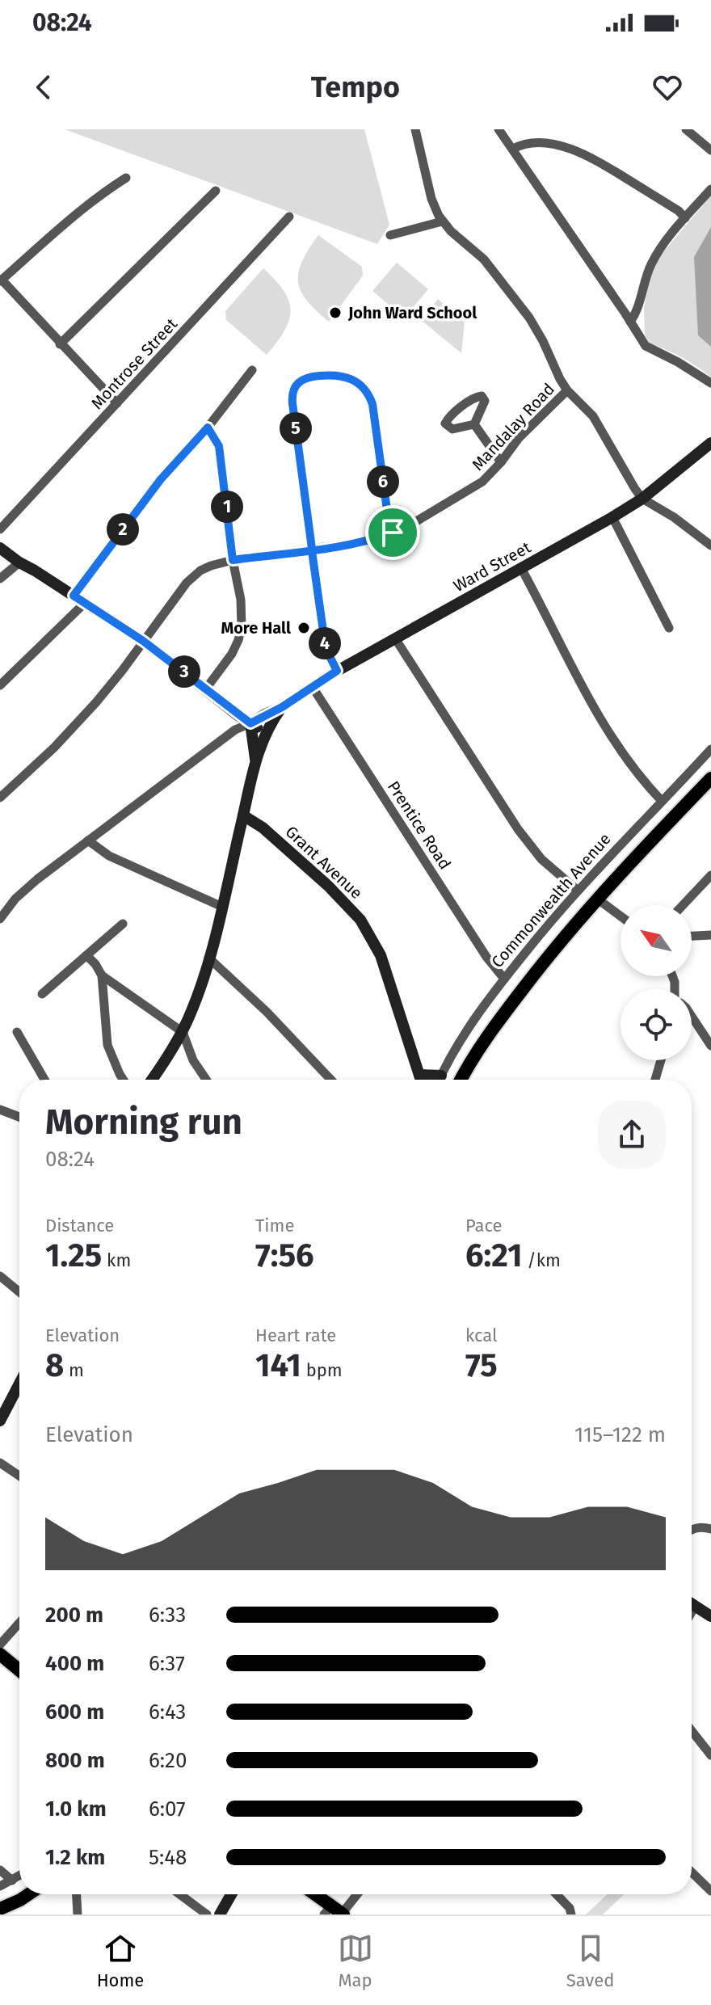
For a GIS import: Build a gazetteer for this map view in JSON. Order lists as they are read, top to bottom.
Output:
{
  "streets": {
    "main road": ["Commonwealth Avenue"],
    "street": [
      "Montrose Street",
      "Mandalay Road",
      "Ward Street",
      "Prentice Road",
      "Grant Avenue"
    ]
  },
  "crossings": [
    ["Ward Street", "Prentice Road"],
    ["Ward Street", "Grant Avenue"],
    ["Prentice Road", "Commonwealth Avenue"]
  ],
  "places": ["John Ward School", "More Hall"],
  "north": "top left",
  "page": {
    "status": "08:24",
    "header": "Tempo",
    "pins": [
      "5",
      "6",
      "1",
      "2",
      "4",
      "3"
    ],
    "heading": ["Morning run", "08:24"],
    "stats": [
      ["Distance", "1.25 km"],
      ["Time", "7:56"],
      ["Pace", "6:21 /km"],
      ["Elevation", "8 m"],
      ["Heart rate", "141 bpm"],
      ["kcal", "75"]
    ],
    "chart": ["Elevation", "115–122 m"],
    "list": [
      {
        "name": "200 m",
        "note": "6:33"
      },
      {
        "name": "400 m",
        "note": "6:37"
      },
      {
        "name": "600 m",
        "note": "6:43"
      },
      {
        "name": "800 m",
        "note": "6:20"
      },
      {
        "name": "1.0 km",
        "note": "6:07"
      },
      {
        "name": "1.2 km",
        "note": "5:48"
      }
    ],
    "tabs": ["Home", "Map", "Saved"]
  }
}
